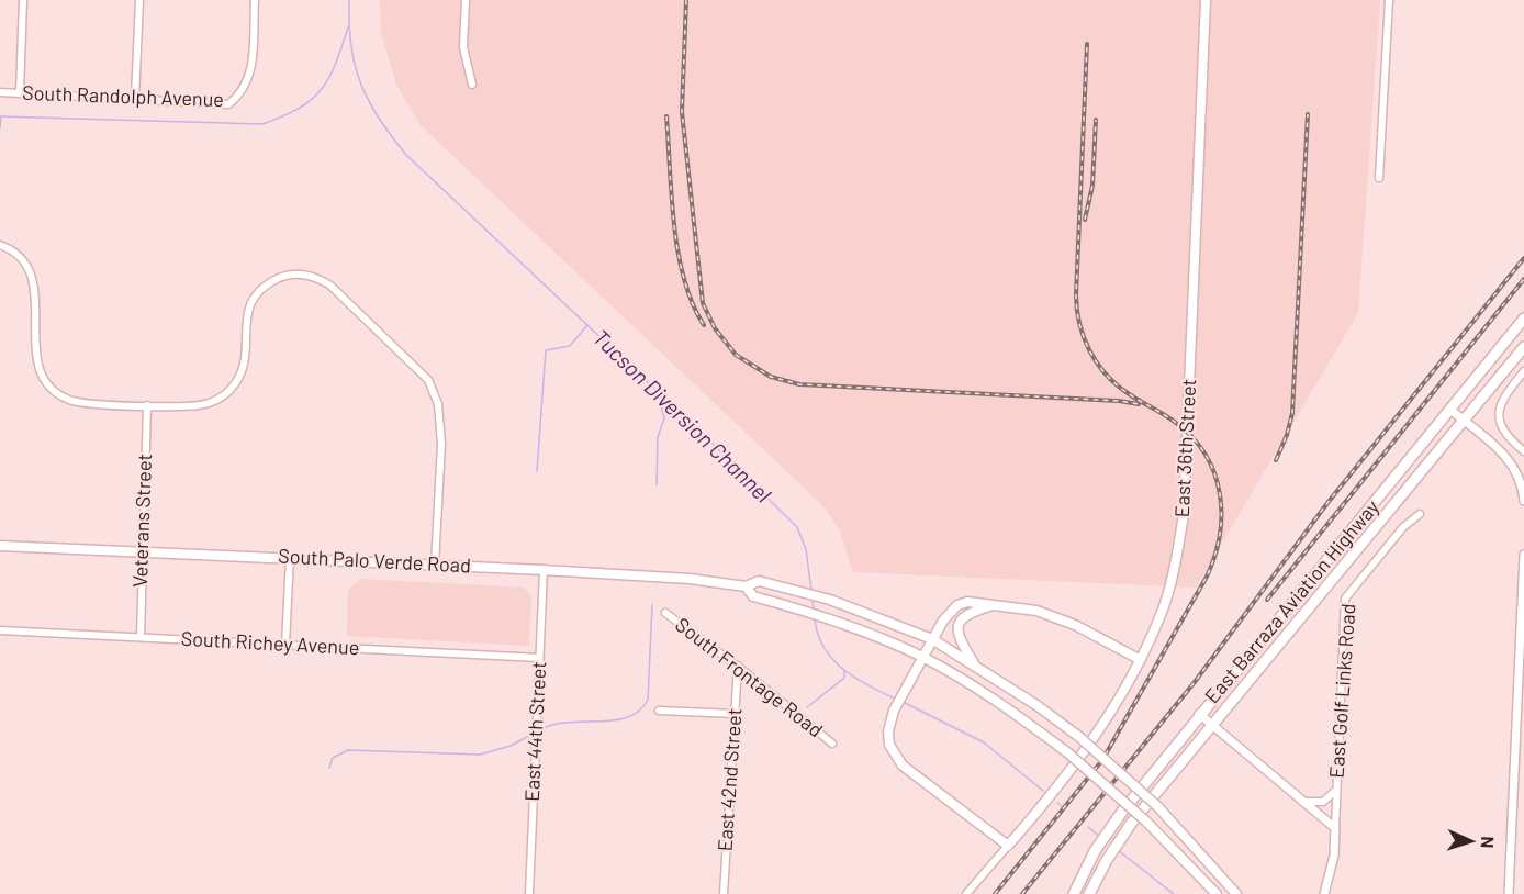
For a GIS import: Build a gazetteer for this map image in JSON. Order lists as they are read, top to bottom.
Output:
{
  "streets": {
    "main road": ["East 36th Street", "South Palo Verde Road", "East Barraza Aviation Highway"],
    "street": [
      "South Randolph Avenue",
      "Veterans Street",
      "South Richey Avenue",
      "South Frontage Road",
      "East Golf Links Road",
      "East 44th Street",
      "East 42nd Street"
    ]
  },
  "crossings": [
    ["Veterans Street", "South Palo Verde Road"],
    ["Veterans Street", "South Richey Avenue"],
    ["South Palo Verde Road", "East 44th Street"],
    ["South Richey Avenue", "East 44th Street"],
    ["South Frontage Road", "East 42nd Street"]
  ],
  "water": ["Tucson Diversion Channel"],
  "north": "right"
}
